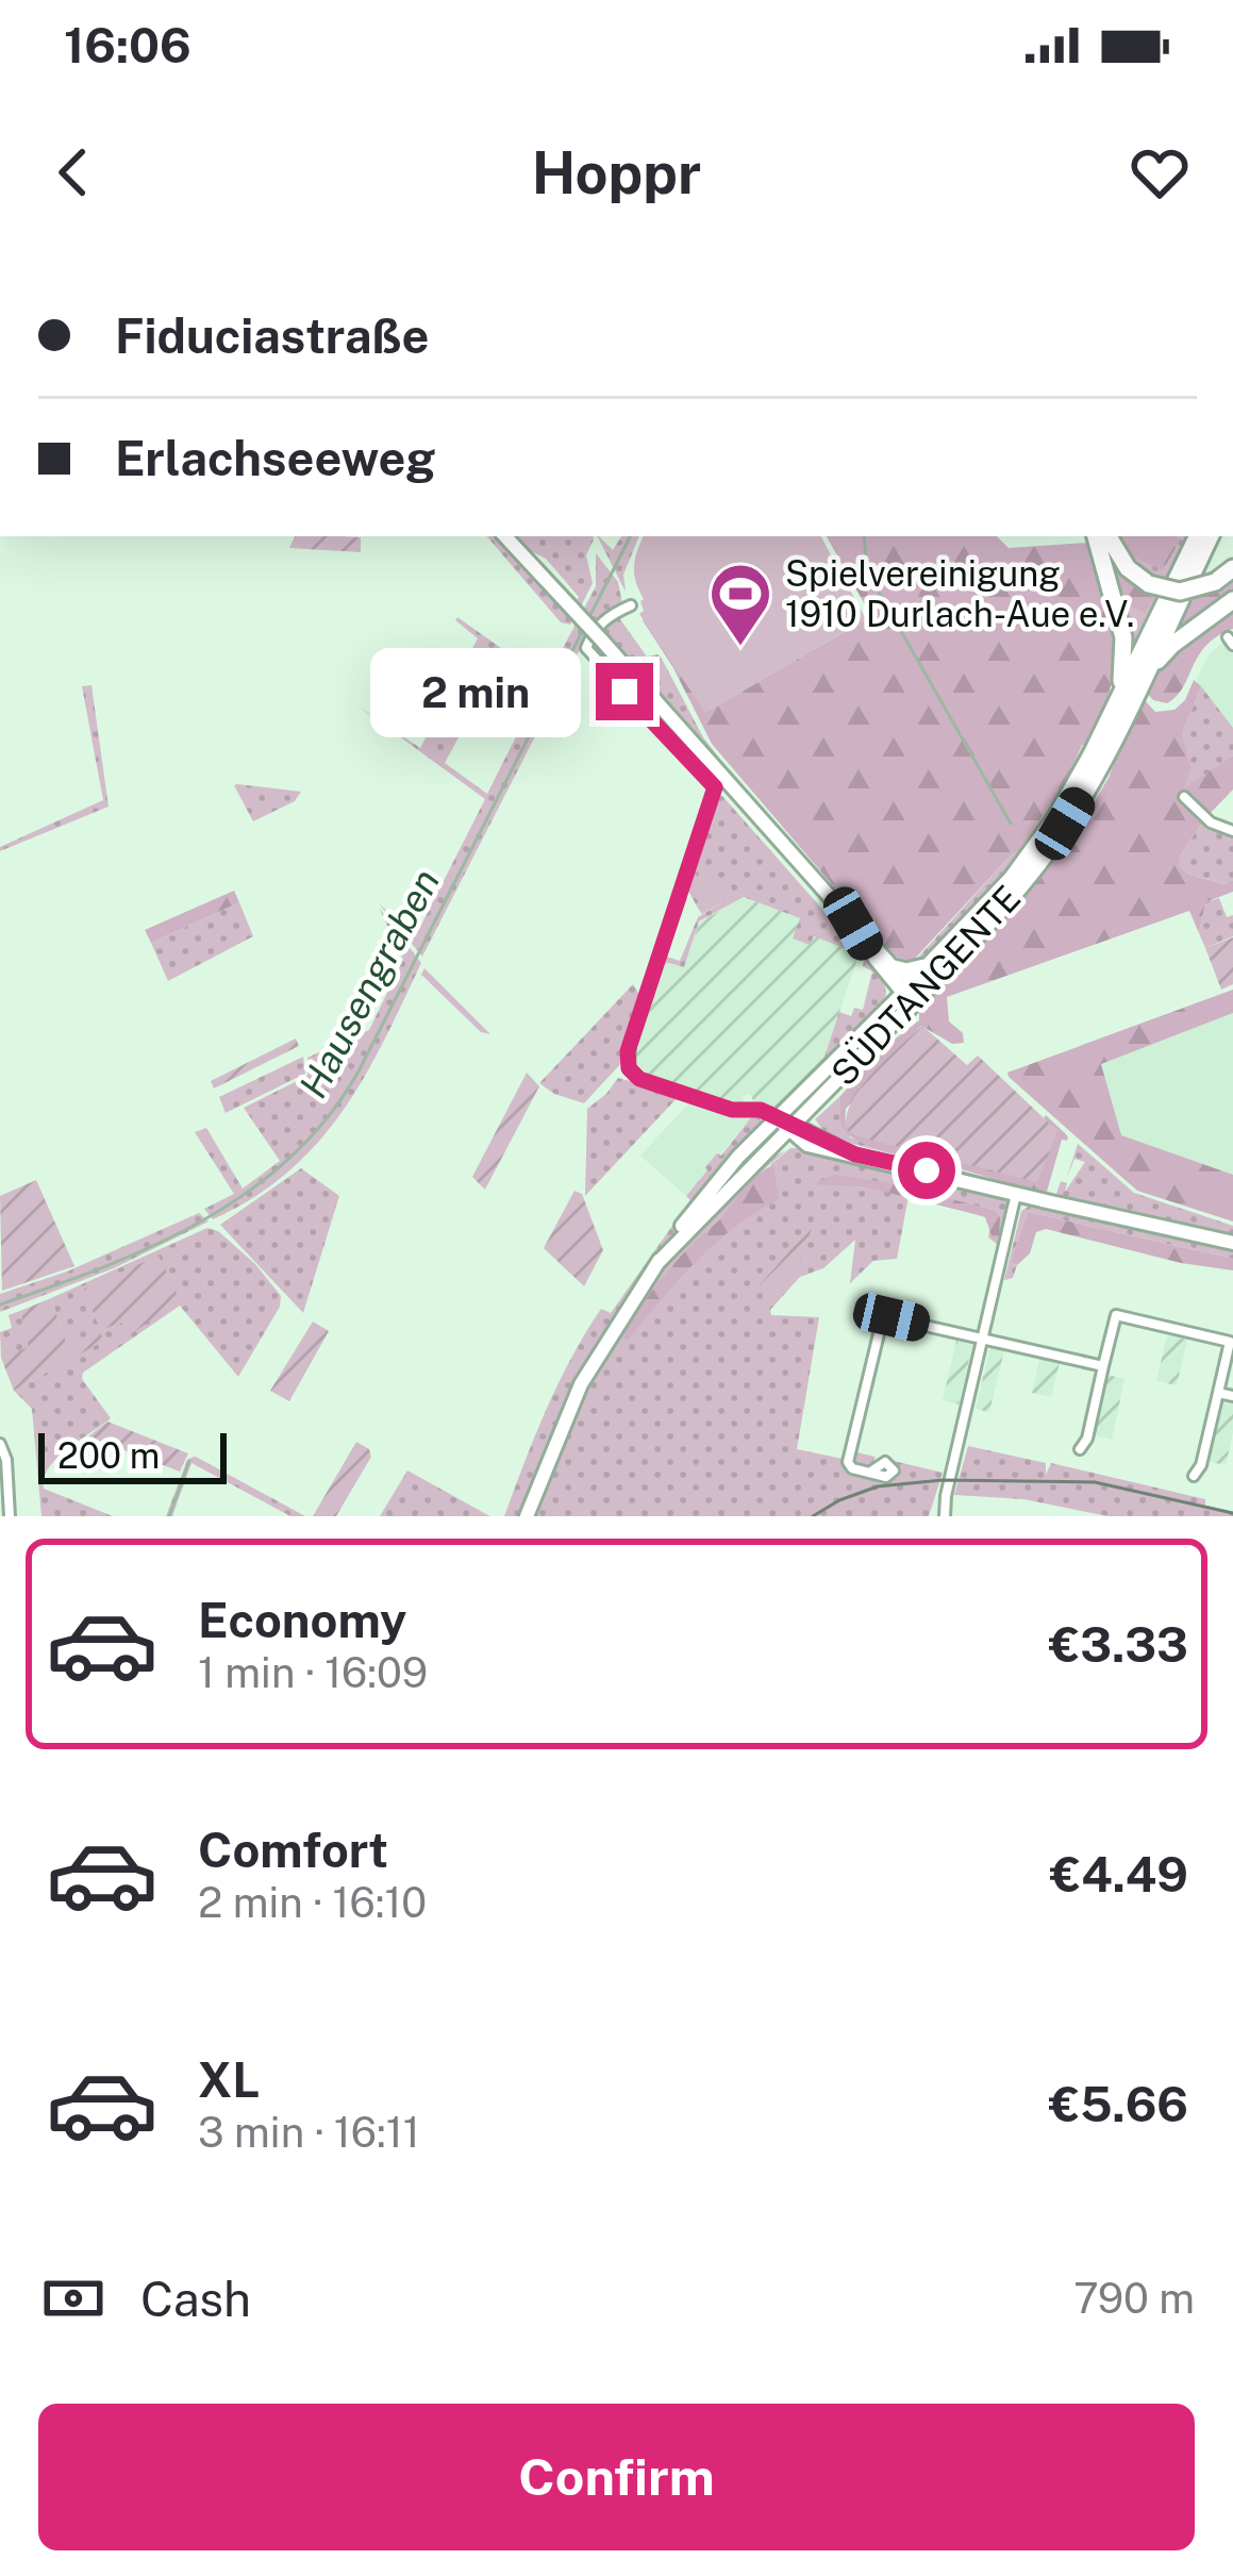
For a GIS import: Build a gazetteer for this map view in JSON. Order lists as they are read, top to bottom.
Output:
{
  "streets": {
    "highway": ["SÜDTANGENTE"]
  },
  "water": ["Hausengraben"],
  "places": {
    "sports": ["Spielvereinigung 1910 Durlach-Aue e.V."]
  },
  "scale_bar": "200 m",
  "page": {
    "status": "16:06",
    "header": "Hoppr",
    "banner": ["Fiduciastraße", "Erlachseeweg"],
    "bubble": "2 min",
    "scale": "200 m",
    "list": [
      {
        "name": "Economy",
        "note": "1 min · 16:09",
        "value": "€3.33"
      },
      {
        "name": "Comfort",
        "note": "2 min · 16:10",
        "value": "€4.49"
      },
      {
        "name": "XL",
        "note": "3 min · 16:11",
        "value": "€5.66"
      }
    ],
    "pay": ["Cash", "790 m"],
    "buttons": "Confirm"
  }
}
